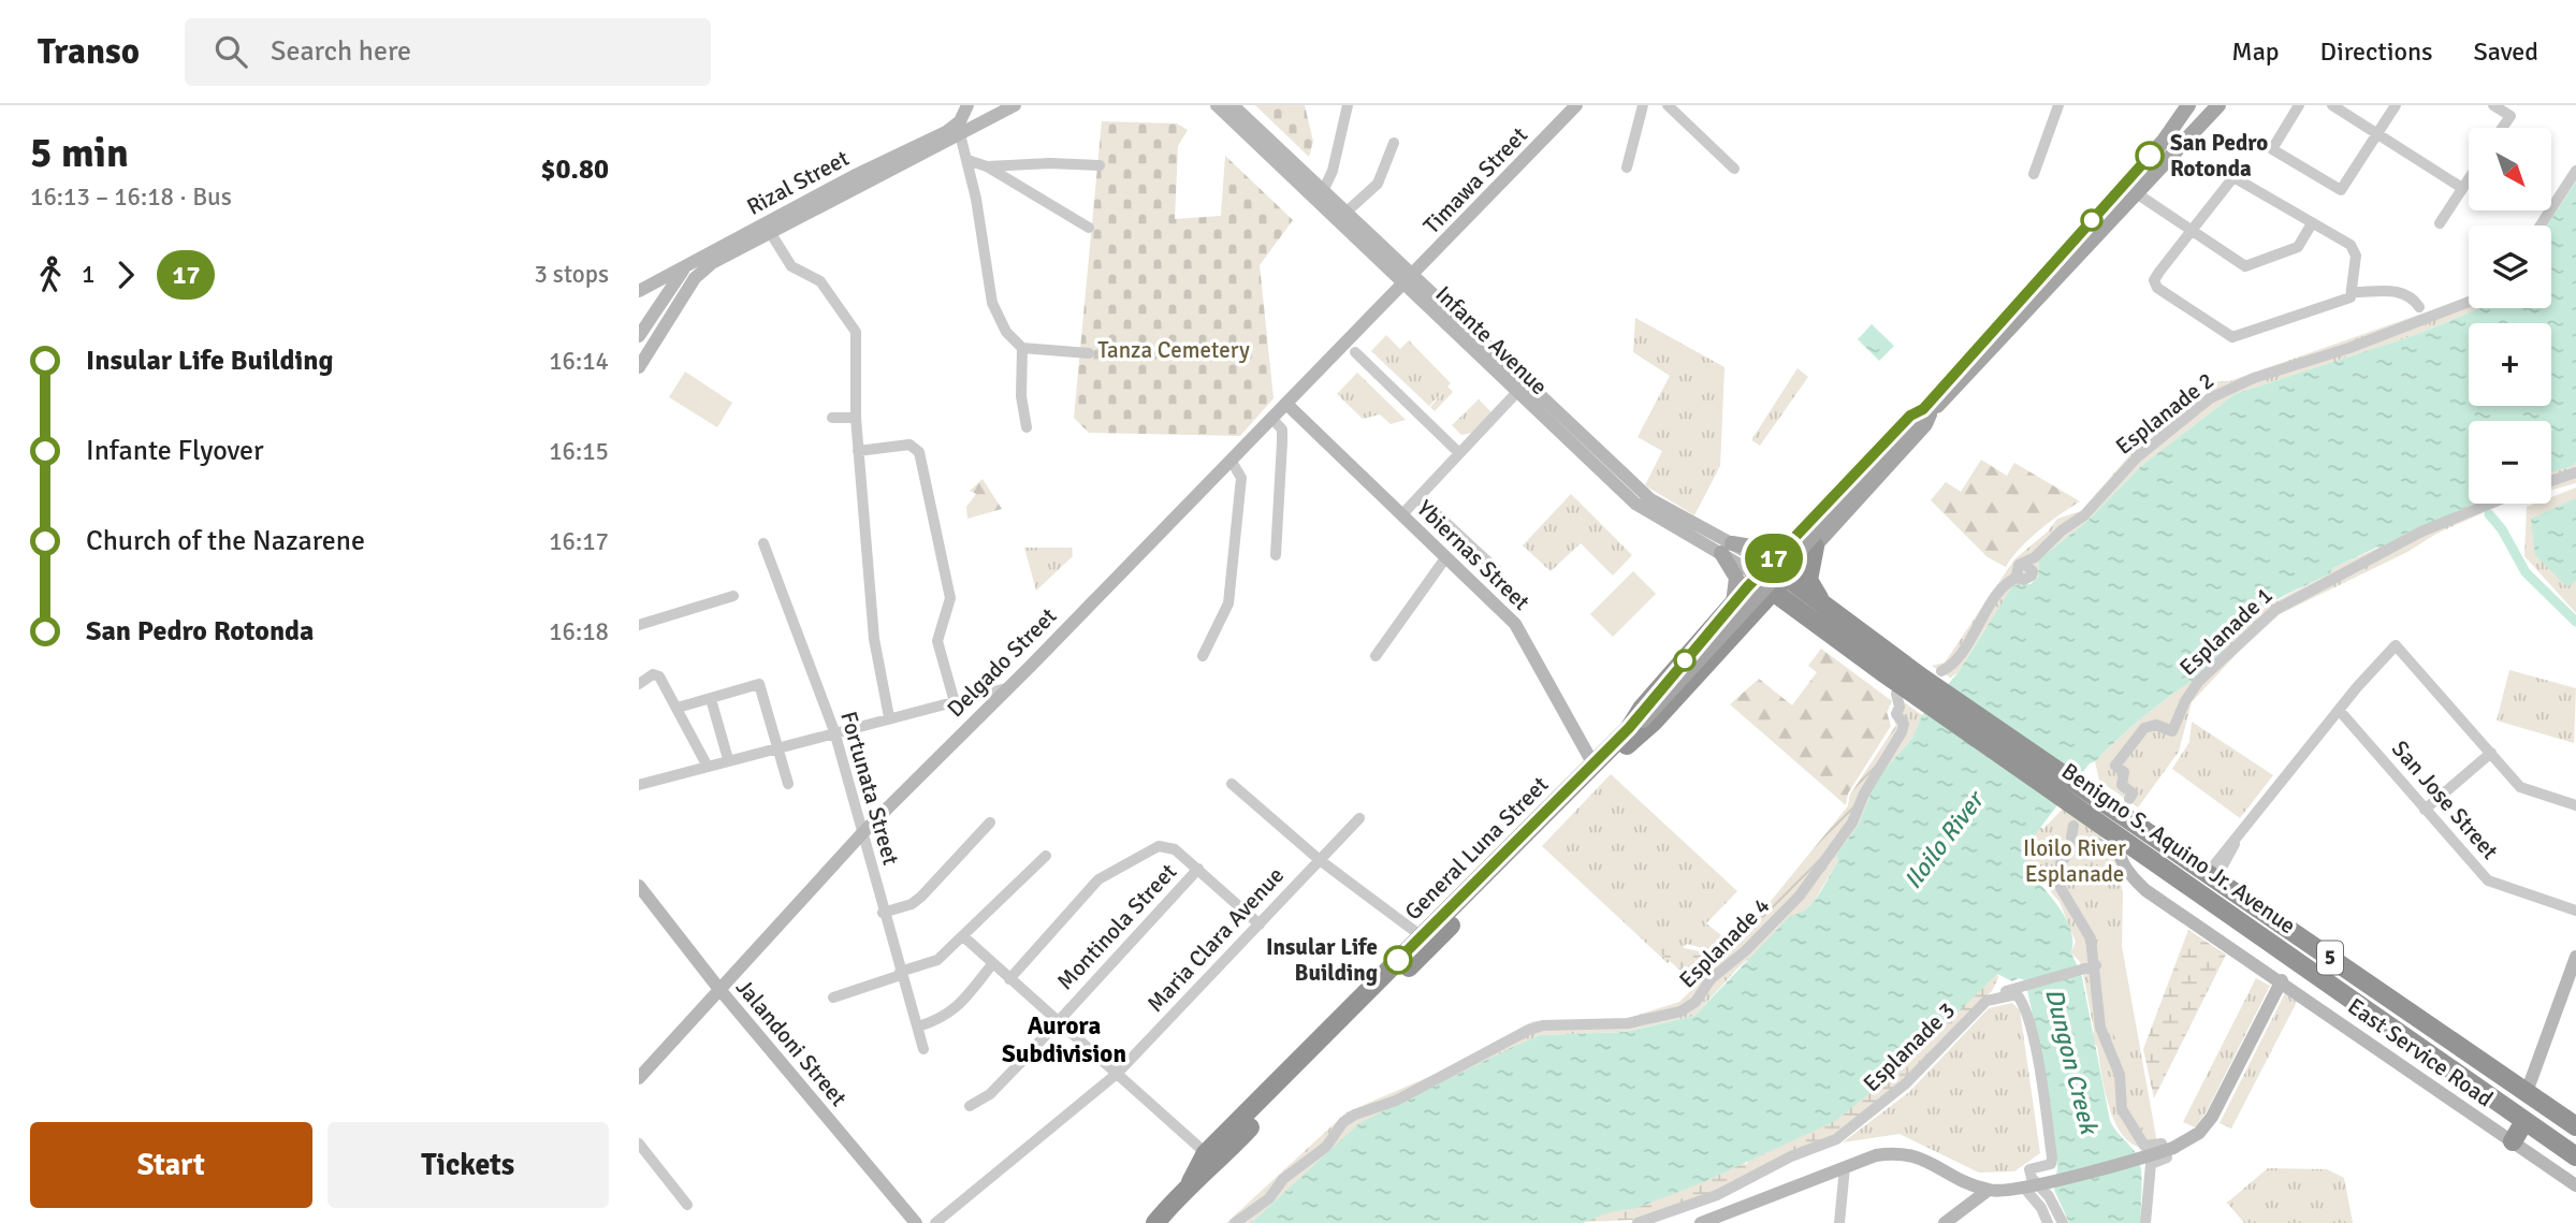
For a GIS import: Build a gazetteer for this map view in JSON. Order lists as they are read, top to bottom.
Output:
{
  "streets": {
    "highway": ["General Luna Street", "Benigno S. Aquino Jr. Avenue", "5"],
    "main road": [
      "Timawa Street",
      "Rizal Street",
      "Infante Avenue",
      "Ybiernas Street",
      "Delgado Street",
      "Jalandoni Street",
      "East Service Road"
    ],
    "street": [
      "Esplanade 2",
      "Esplanade 1",
      "Fortunata Street",
      "San Jose Street",
      "Montinola Street",
      "Maria Clara Avenue",
      "Esplanade 4",
      "Esplanade 3"
    ]
  },
  "crossings": [
    ["Timawa Street", "Infante Avenue"],
    ["Timawa Street", "Delgado Street"],
    ["Infante Avenue", "Delgado Street"],
    ["Infante Avenue", "General Luna Street"],
    ["Infante Avenue", "Benigno S. Aquino Jr. Avenue"],
    ["Esplanade 2", "Benigno S. Aquino Jr. Avenue"],
    ["Esplanade 2", "Esplanade 4"],
    ["Ybiernas Street", "Delgado Street"],
    ["Ybiernas Street", "General Luna Street"],
    ["Delgado Street", "Fortunata Street"],
    ["Delgado Street", "Jalandoni Street"],
    ["General Luna Street", "Benigno S. Aquino Jr. Avenue"],
    ["Benigno S. Aquino Jr. Avenue", "Esplanade 4"],
    ["Benigno S. Aquino Jr. Avenue", "East Service Road"]
  ],
  "districts": ["Aurora Subdivision"],
  "water": ["Iloilo River", "Dungon Creek"],
  "parks": ["Tanza Cemetery", "Iloilo River Esplanade"],
  "places": ["San Pedro Rotonda", "Insular Life Building"],
  "lines": ["bus line 17"],
  "north": "bottom right",
  "page": {
    "header": "Transo",
    "search": "Search here",
    "nav": ["Map", "Directions", "Saved"],
    "heading": ["5 min", "16:13 – 16:18 · Bus", "$0.80"],
    "on_map": "17",
    "map_buttons": ["+", "−"],
    "legs": ["1", "17", "3 stops"],
    "list": [
      {
        "name": "Insular Life Building",
        "value": "16:14"
      },
      {
        "name": "Infante Flyover",
        "value": "16:15"
      },
      {
        "name": "Church of the Nazarene",
        "value": "16:17"
      },
      {
        "name": "San Pedro Rotonda",
        "value": "16:18"
      }
    ],
    "buttons": ["Start", "Tickets"]
  }
}
